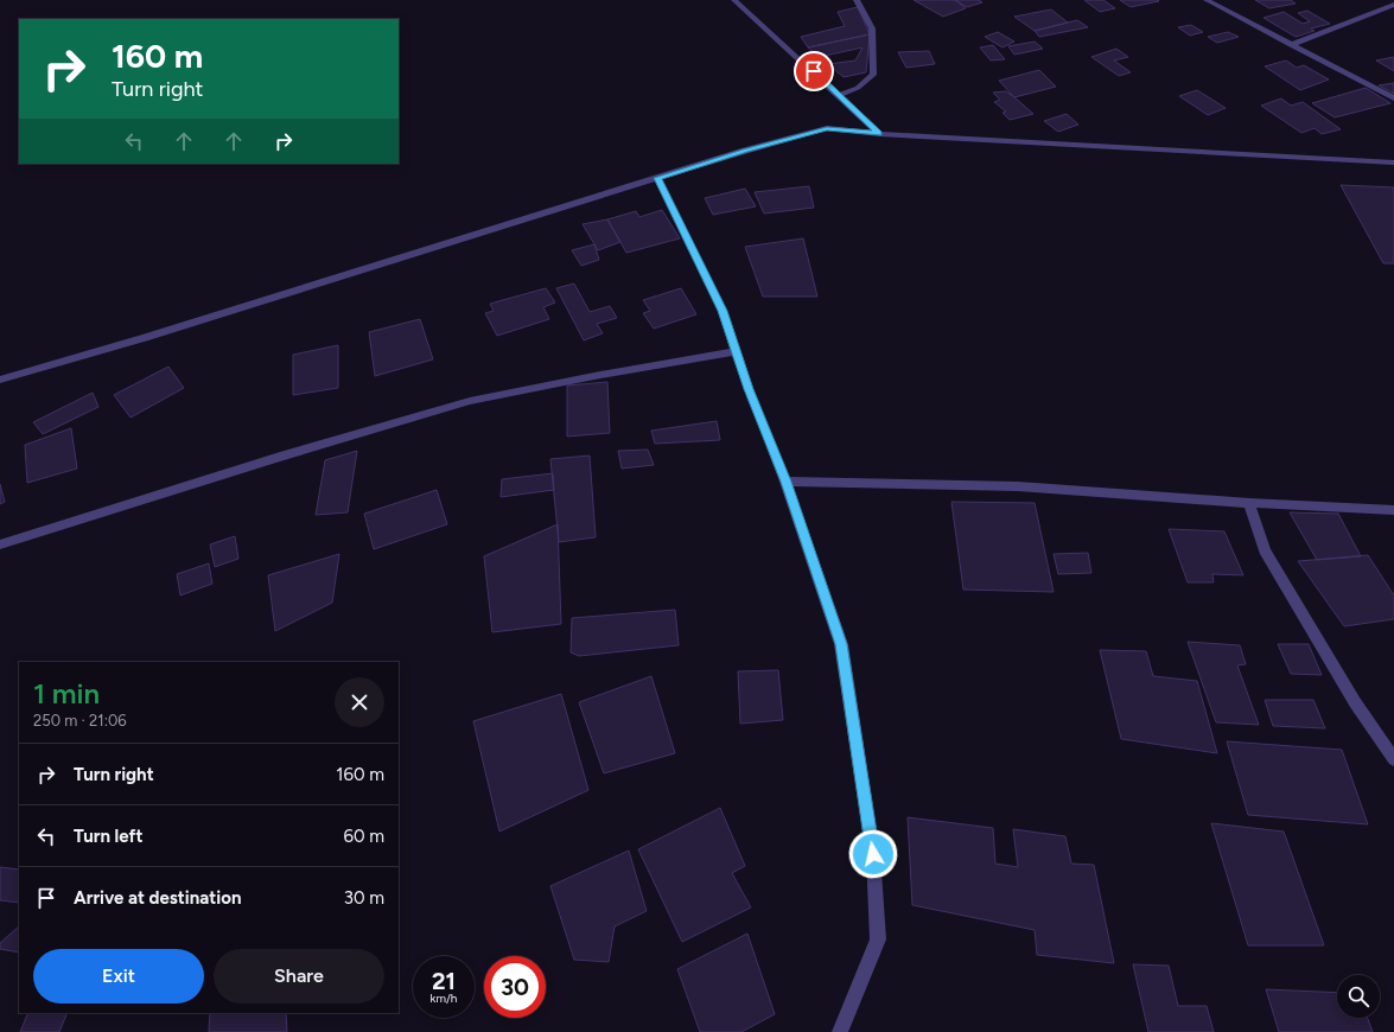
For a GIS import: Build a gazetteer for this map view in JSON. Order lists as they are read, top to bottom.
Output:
{
  "page": {
    "turn": ["160 m", "Turn right"],
    "heading": ["1 min", "250 m · 21:06"],
    "list": [
      {
        "name": "Turn right",
        "value": "160 m"
      },
      {
        "name": "Turn left",
        "value": "60 m"
      },
      {
        "name": "Arrive at destination",
        "value": "30 m"
      }
    ],
    "buttons": ["Exit", "Share"],
    "speed": "21 km/h",
    "limit": "30"
  }
}
